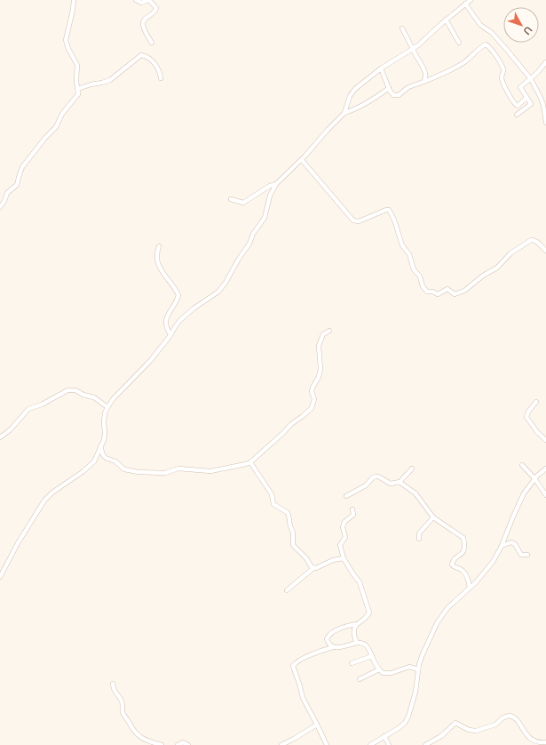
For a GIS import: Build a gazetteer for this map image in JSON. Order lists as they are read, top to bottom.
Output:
{
  "north": "bottom right"
}
